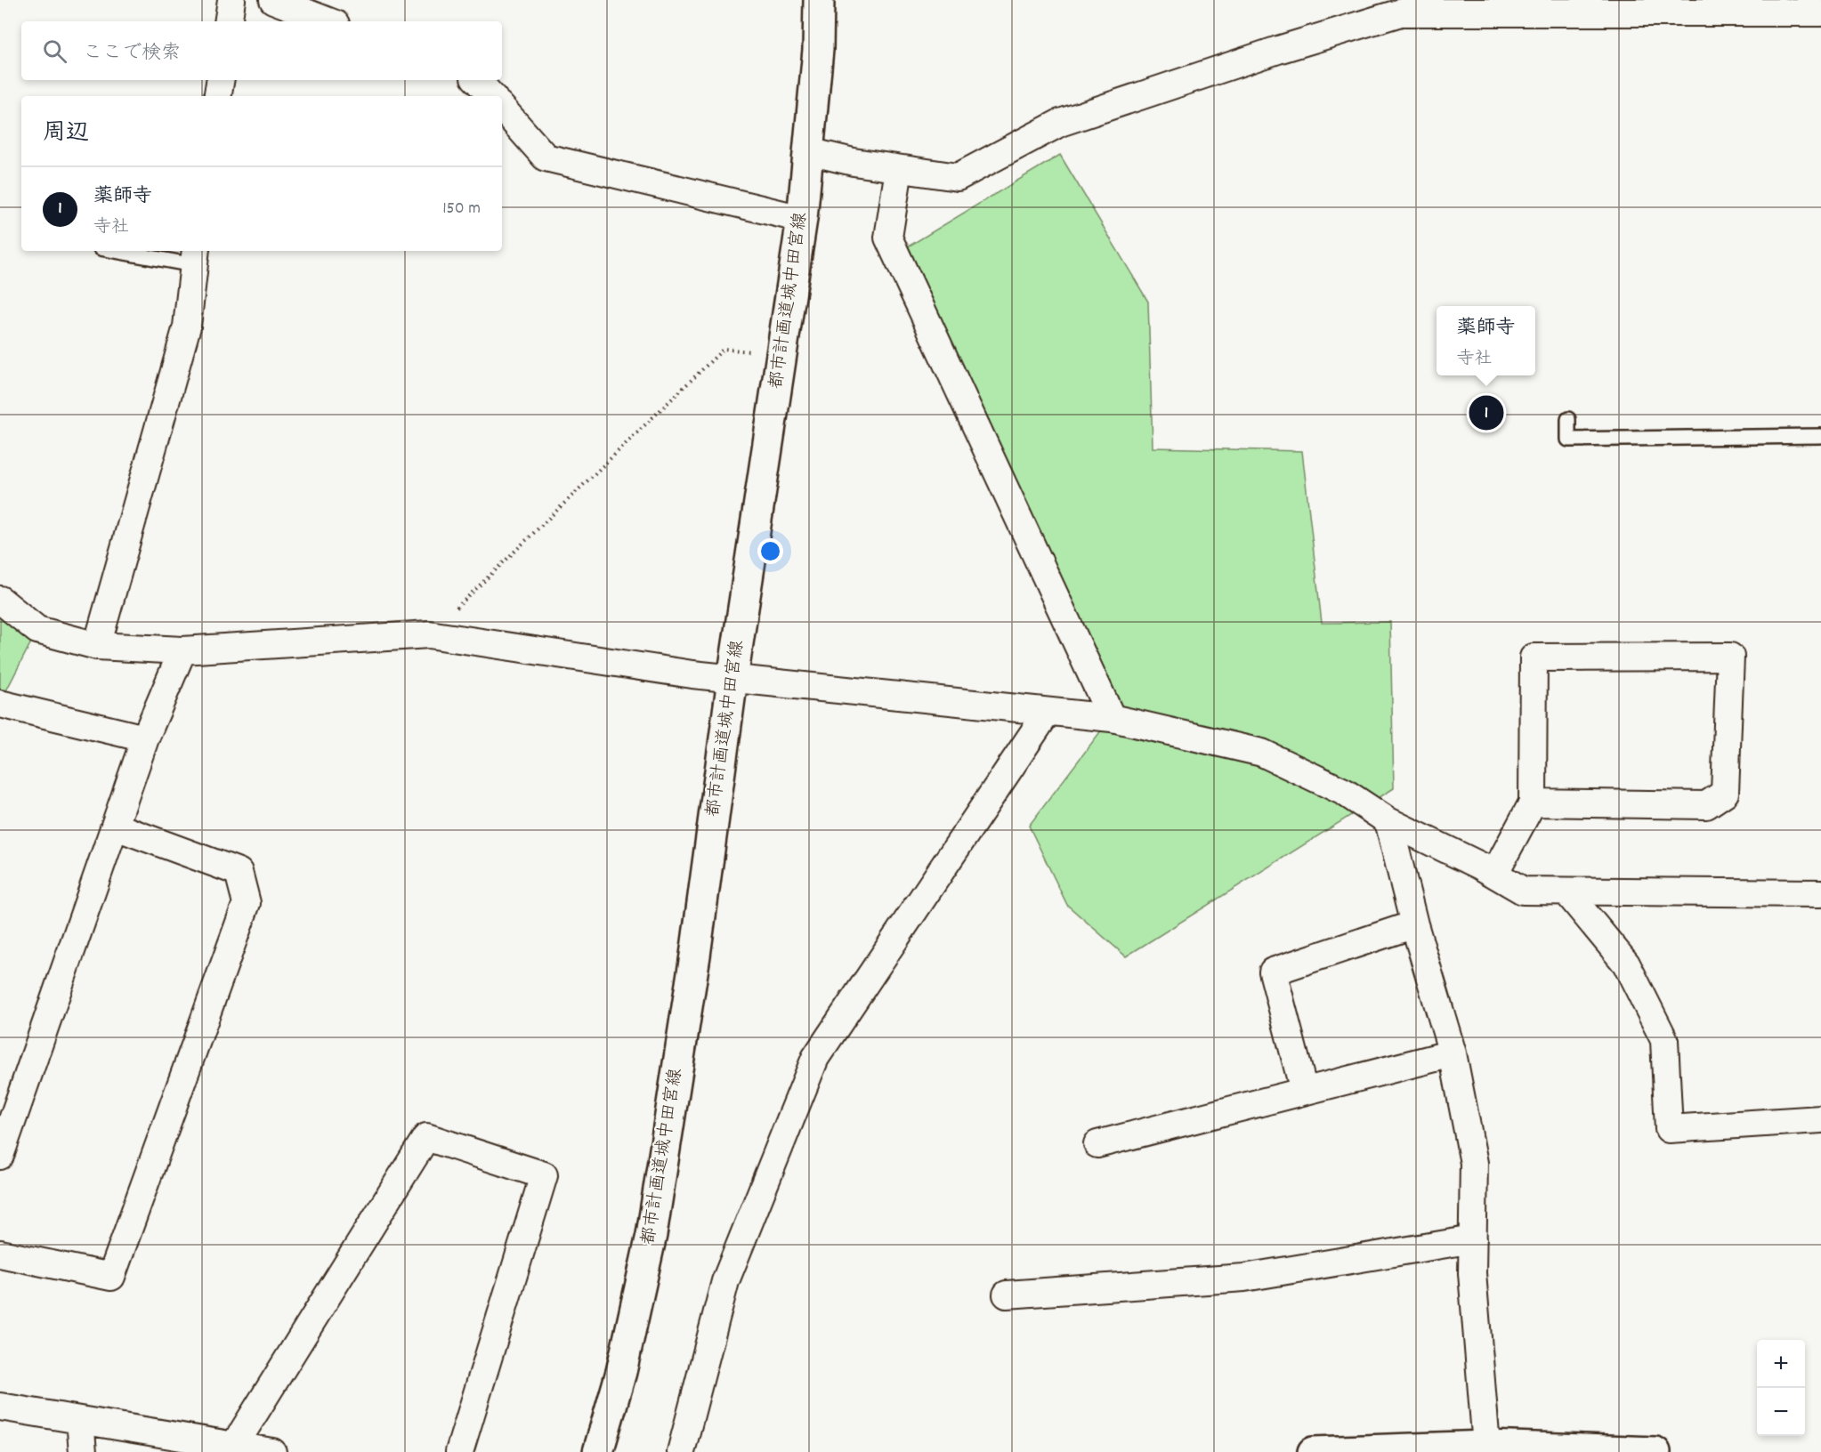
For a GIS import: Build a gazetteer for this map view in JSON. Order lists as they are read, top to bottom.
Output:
{
  "streets": {
    "street": ["都市計画道城中田宮線"]
  },
  "page": {
    "search": "ここで検索",
    "heading": "周辺",
    "list": [
      {
        "mark": "1",
        "name": "薬師寺",
        "note": "寺社",
        "value": "150 m"
      }
    ],
    "popup": ["薬師寺", "寺社"],
    "pins": "1",
    "map_buttons": ["+", "−"]
  }
}
